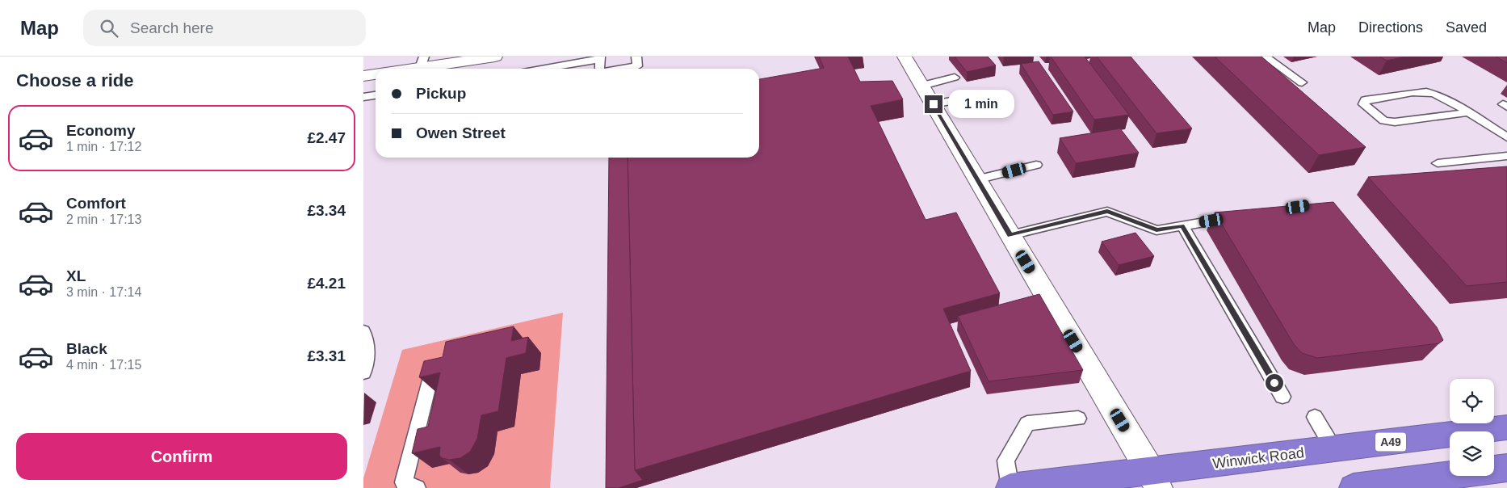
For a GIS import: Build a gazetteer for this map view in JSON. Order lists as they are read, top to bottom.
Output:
{
  "streets": {
    "highway": ["A49", "Winwick Road"]
  },
  "page": {
    "header": "Map",
    "search": "Search here",
    "nav": ["Map", "Directions", "Saved"],
    "heading": "Choose a ride",
    "banner": ["Pickup", "Owen Street"],
    "bubble": "1 min",
    "list": [
      {
        "name": "Economy",
        "note": "1 min · 17:12",
        "value": "£2.47"
      },
      {
        "name": "Comfort",
        "note": "2 min · 17:13",
        "value": "£3.34"
      },
      {
        "name": "XL",
        "note": "3 min · 17:14",
        "value": "£4.21"
      },
      {
        "name": "Black",
        "note": "4 min · 17:15",
        "value": "£3.31"
      }
    ],
    "buttons": "Confirm"
  }
}
